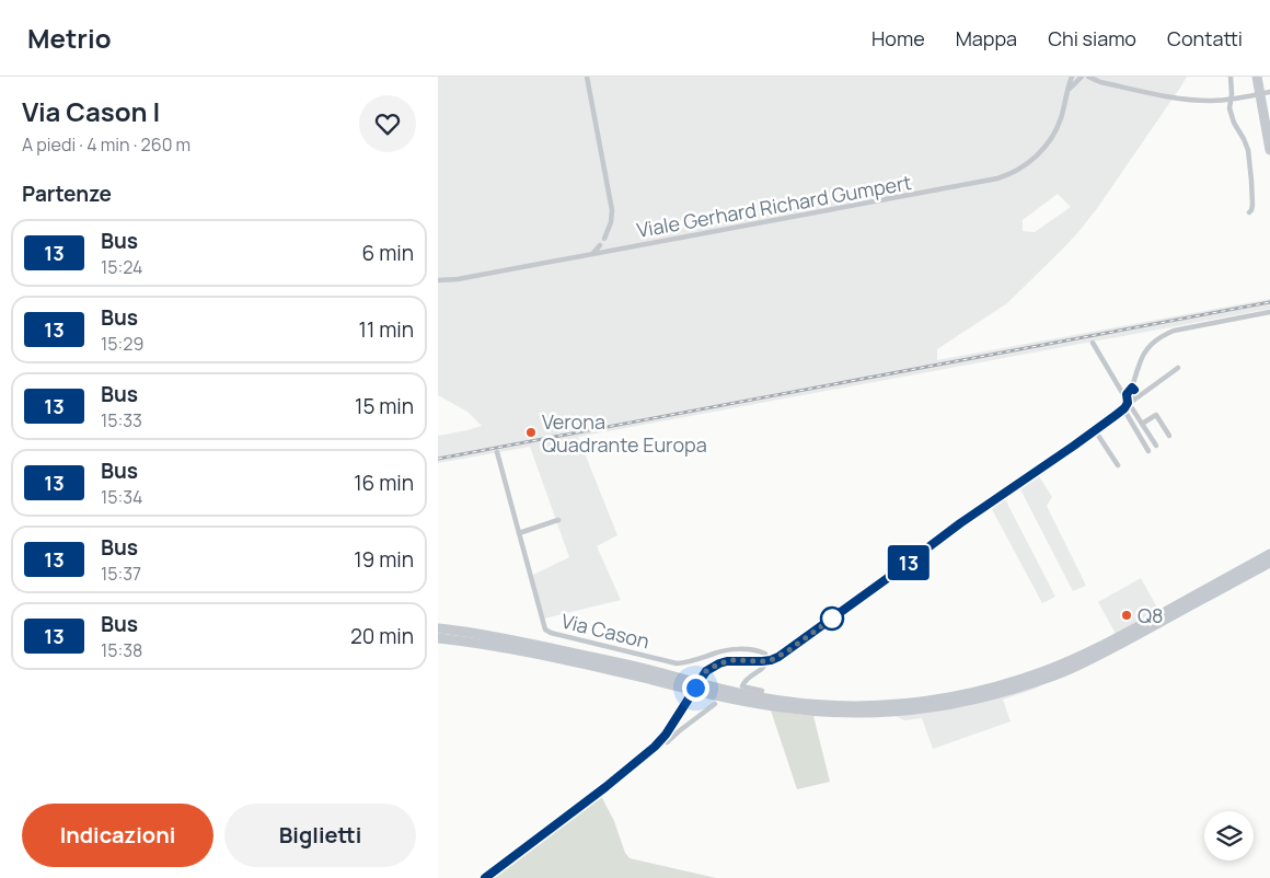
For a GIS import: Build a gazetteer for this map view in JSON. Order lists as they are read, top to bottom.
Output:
{
  "streets": {
    "street": ["Viale Gerhard Richard Gumpert", "Via Cason"]
  },
  "places": ["Verona Quadrante Europa", "Q8"],
  "lines": ["bus line 13"],
  "page": {
    "header": "Metrio",
    "nav": [
      "Home",
      "Mappa",
      "Chi siamo",
      "Contatti"
    ],
    "heading": [
      ["Via Cason I", "A piedi · 4 min · 260 m"],
      "Partenze"
    ],
    "on_map": "13",
    "list": [
      {
        "mark": "13",
        "name": "Bus",
        "note": "15:24",
        "value": "6 min"
      },
      {
        "mark": "13",
        "name": "Bus",
        "note": "15:29",
        "value": "11 min"
      },
      {
        "mark": "13",
        "name": "Bus",
        "note": "15:33",
        "value": "15 min"
      },
      {
        "mark": "13",
        "name": "Bus",
        "note": "15:34",
        "value": "16 min"
      },
      {
        "mark": "13",
        "name": "Bus",
        "note": "15:37",
        "value": "19 min"
      },
      {
        "mark": "13",
        "name": "Bus",
        "note": "15:38",
        "value": "20 min"
      }
    ],
    "buttons": ["Indicazioni", "Biglietti"]
  }
}
